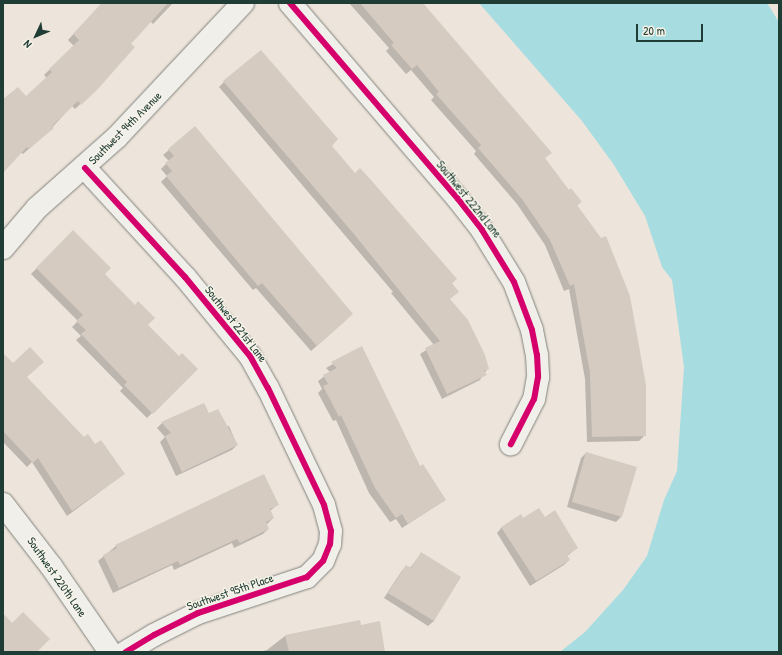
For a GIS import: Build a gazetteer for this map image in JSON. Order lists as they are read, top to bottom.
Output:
{
  "streets": {
    "street": [
      "Southwest 94th Avenue",
      "Southwest 222nd Lane",
      "Southwest 221st Lane",
      "Southwest 220th Lane",
      "Southwest 95th Place"
    ]
  },
  "crossings": [
    ["Southwest 94th Avenue", "Southwest 221st Lane"],
    ["Southwest 221st Lane", "Southwest 95th Place"]
  ],
  "scale_bar": "20 m",
  "north": "bottom left"
}
